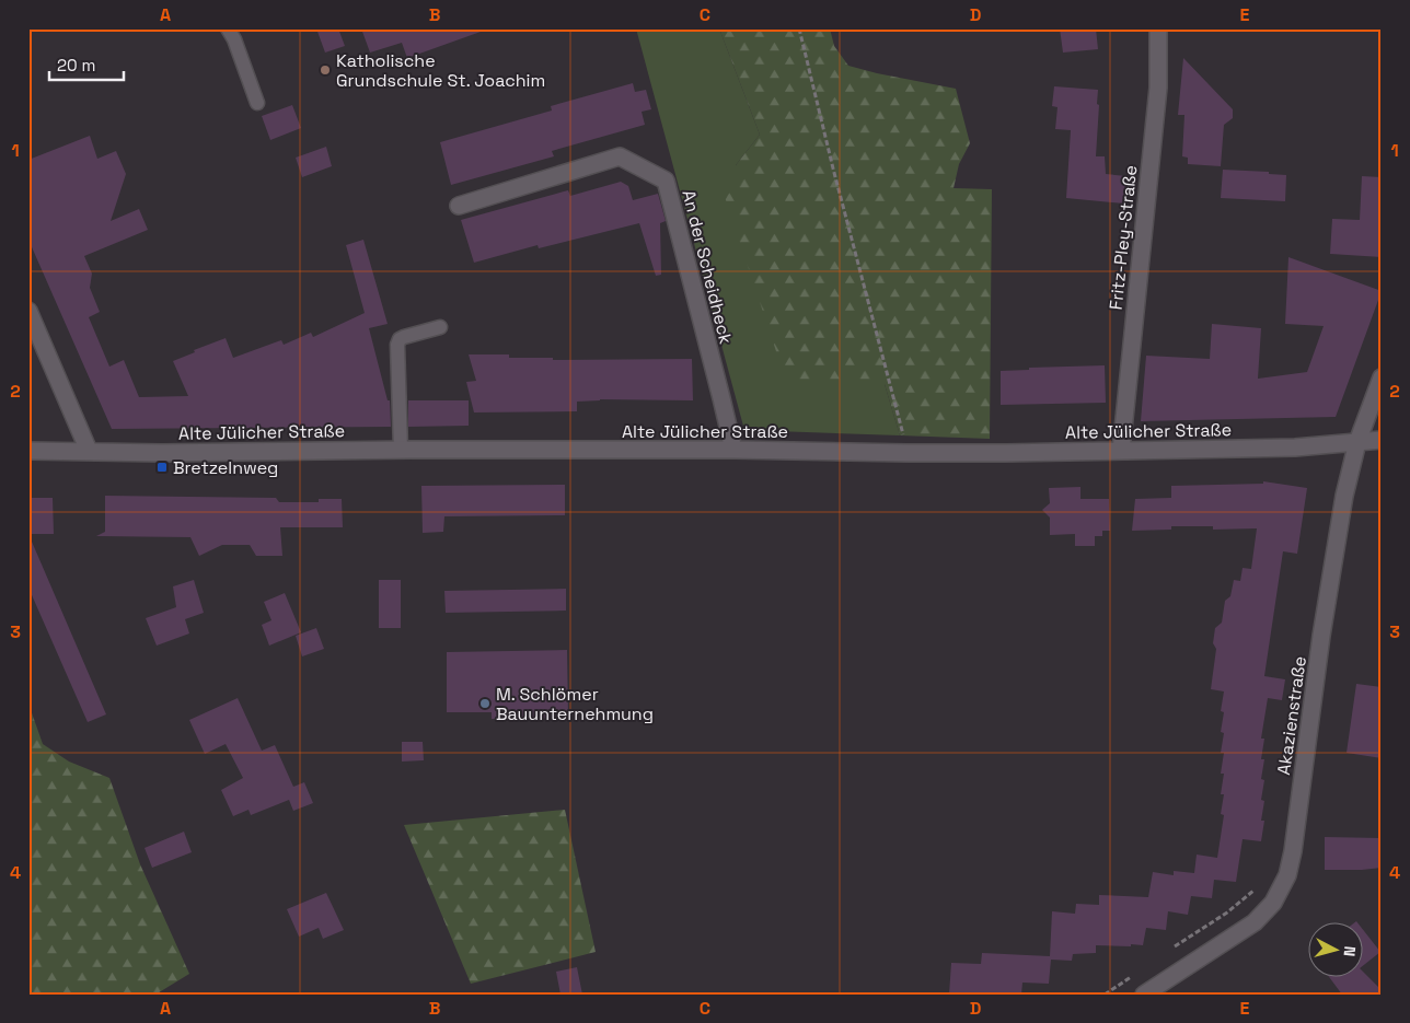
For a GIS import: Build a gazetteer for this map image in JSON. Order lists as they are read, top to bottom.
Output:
{
  "streets": {
    "street": [
      "Fritz-Pley-Straße",
      "An der Scheidheck",
      "Alte Jülicher Straße",
      "Akazienstraße"
    ]
  },
  "crossings": [
    ["Fritz-Pley-Straße", "Alte Jülicher Straße"],
    ["An der Scheidheck", "Alte Jülicher Straße"],
    ["Alte Jülicher Straße", "Akazienstraße"]
  ],
  "places": {
    "other": ["Katholische Grundschule St. Joachim", "M. Schlömer Bauunternehmung"],
    "transit": ["Bretzelnweg"]
  },
  "scale_bar": "20 m",
  "north": "right",
  "grid": {
    "columns": [
      "A",
      "B",
      "C",
      "D",
      "E"
    ],
    "rows": [
      "1",
      "2",
      "3",
      "4"
    ]
  }
}
